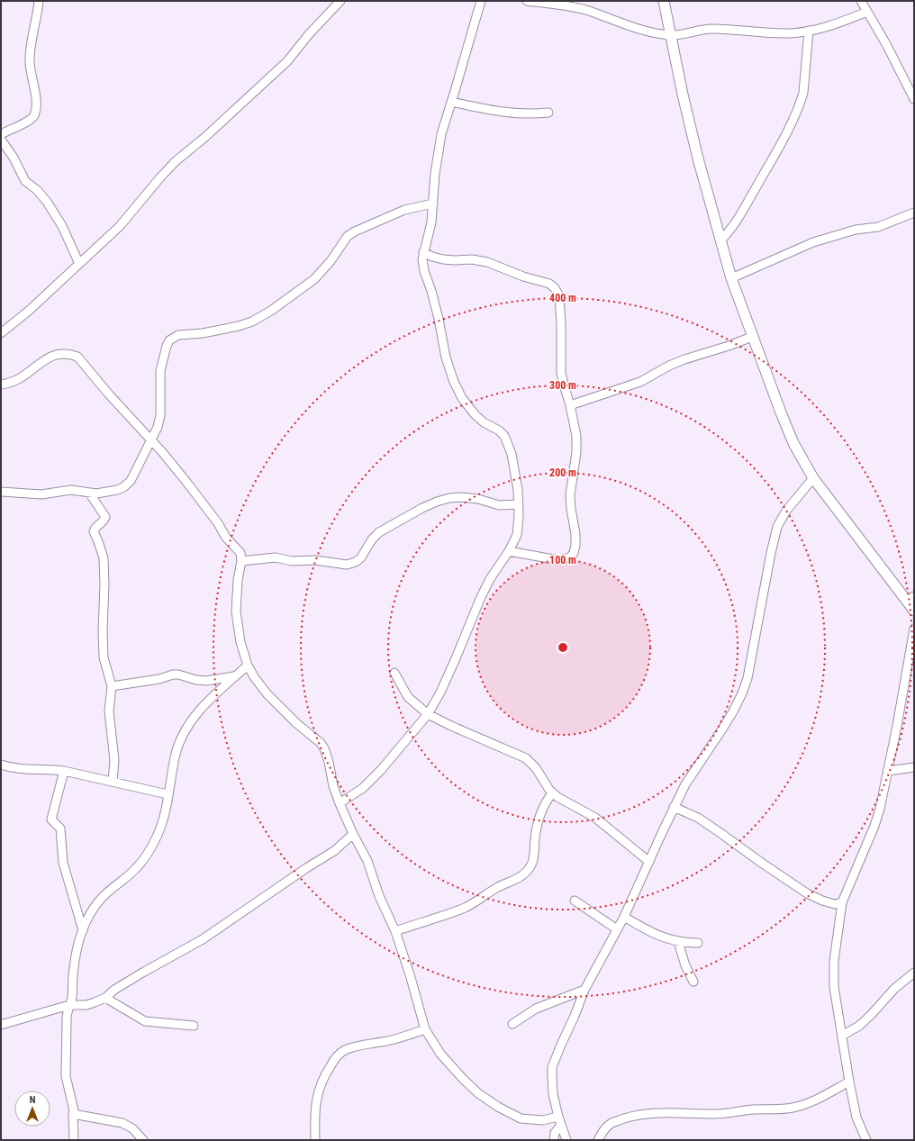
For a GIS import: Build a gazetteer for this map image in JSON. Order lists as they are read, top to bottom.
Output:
{
  "north": "top",
  "rings": [
    "400 m",
    "300 m",
    "200 m",
    "100 m"
  ]
}
